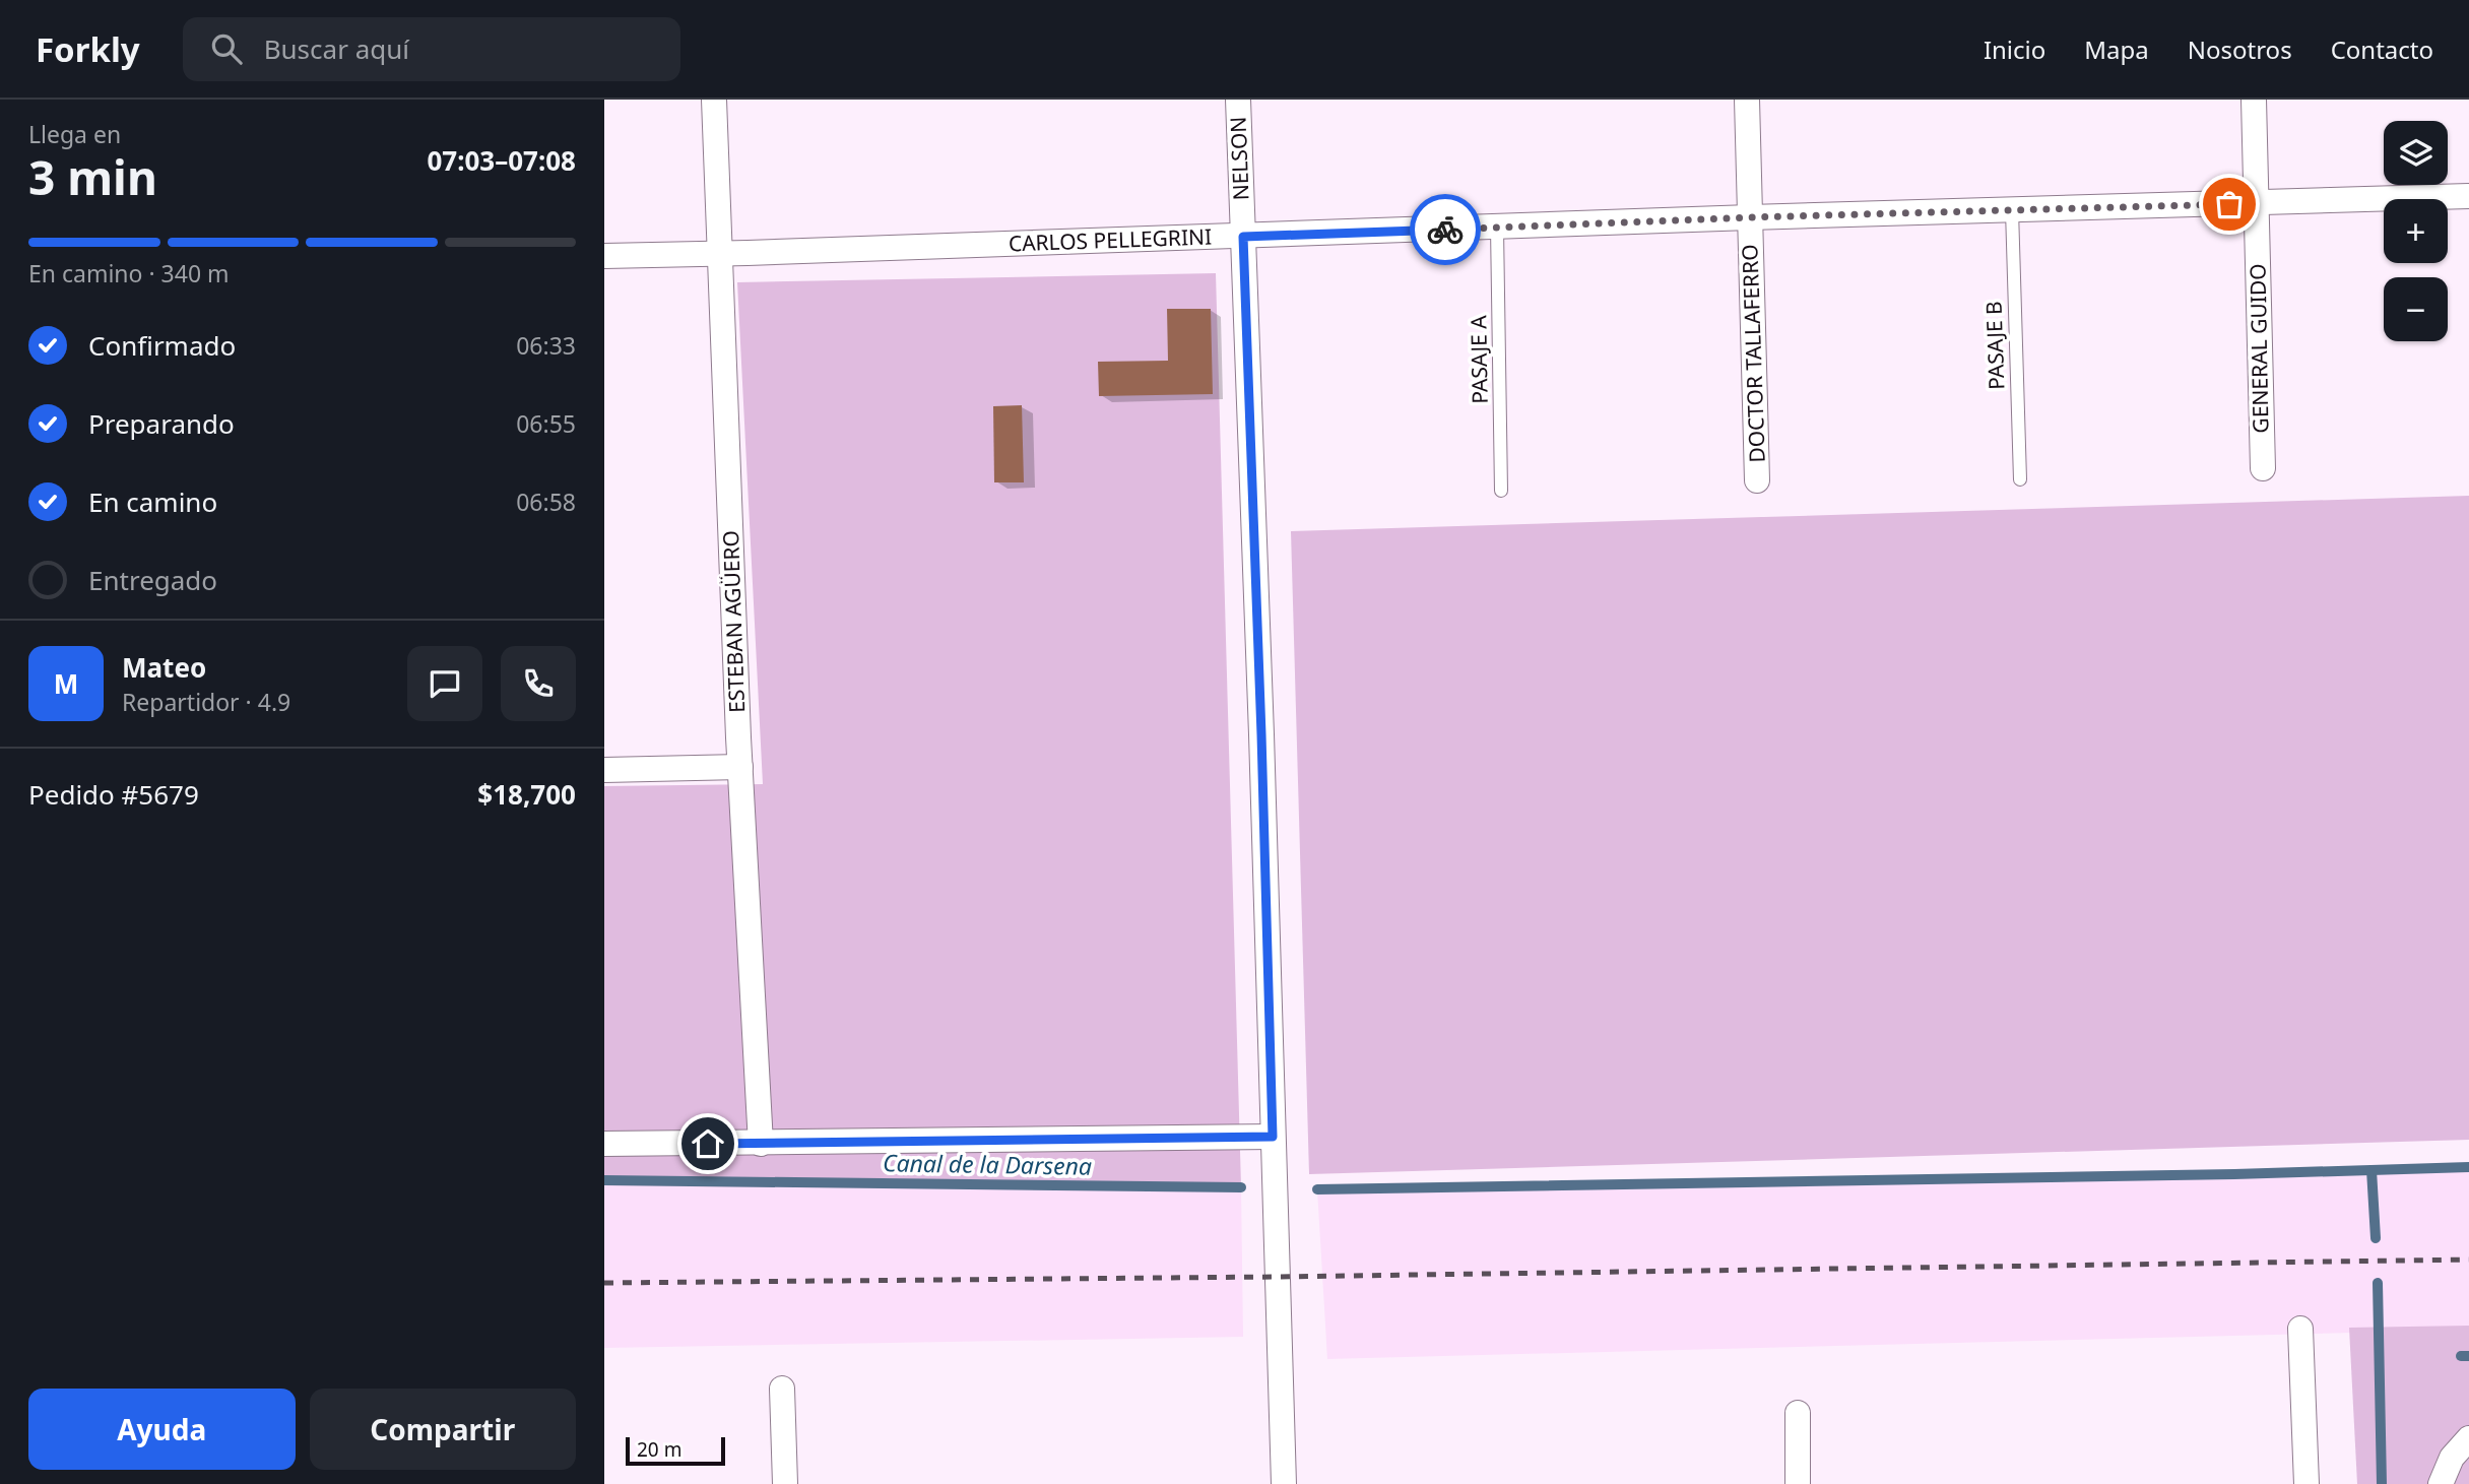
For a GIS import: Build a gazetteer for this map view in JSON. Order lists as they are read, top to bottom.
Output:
{
  "streets": {
    "street": [
      "NELSON",
      "CARLOS PELLEGRINI",
      "GENERAL GUIDO",
      "DOCTOR TALLAFERRO",
      "ESTEBAN AGÜERO"
    ],
    "lane": ["PASAJE B", "PASAJE A"]
  },
  "crossings": [
    ["NELSON", "CARLOS PELLEGRINI"],
    ["CARLOS PELLEGRINI", "PASAJE B"],
    ["CARLOS PELLEGRINI", "GENERAL GUIDO"],
    ["CARLOS PELLEGRINI", "DOCTOR TALLAFERRO"],
    ["CARLOS PELLEGRINI", "PASAJE A"],
    ["CARLOS PELLEGRINI", "ESTEBAN AGÜERO"]
  ],
  "water": ["Canal de la Darsena"],
  "scale_bar": "20 m",
  "page": {
    "header": "Forkly",
    "search": "Buscar aquí",
    "nav": [
      "Inicio",
      "Mapa",
      "Nosotros",
      "Contacto"
    ],
    "heading": ["3 min", "Llega en", "07:03–07:08"],
    "panel": [
      "Mateo",
      "Repartidor · 4.9",
      "Pedido #5679",
      "$18,700"
    ],
    "map_buttons": ["+", "−"],
    "bar": "En camino · 340 m",
    "list": [
      ["Confirmado", "06:33"],
      ["Preparando", "06:55"],
      ["En camino", "06:58"],
      "Entregado"
    ],
    "round": "M",
    "buttons": ["Ayuda", "Compartir"],
    "scale": "20 m"
  }
}
